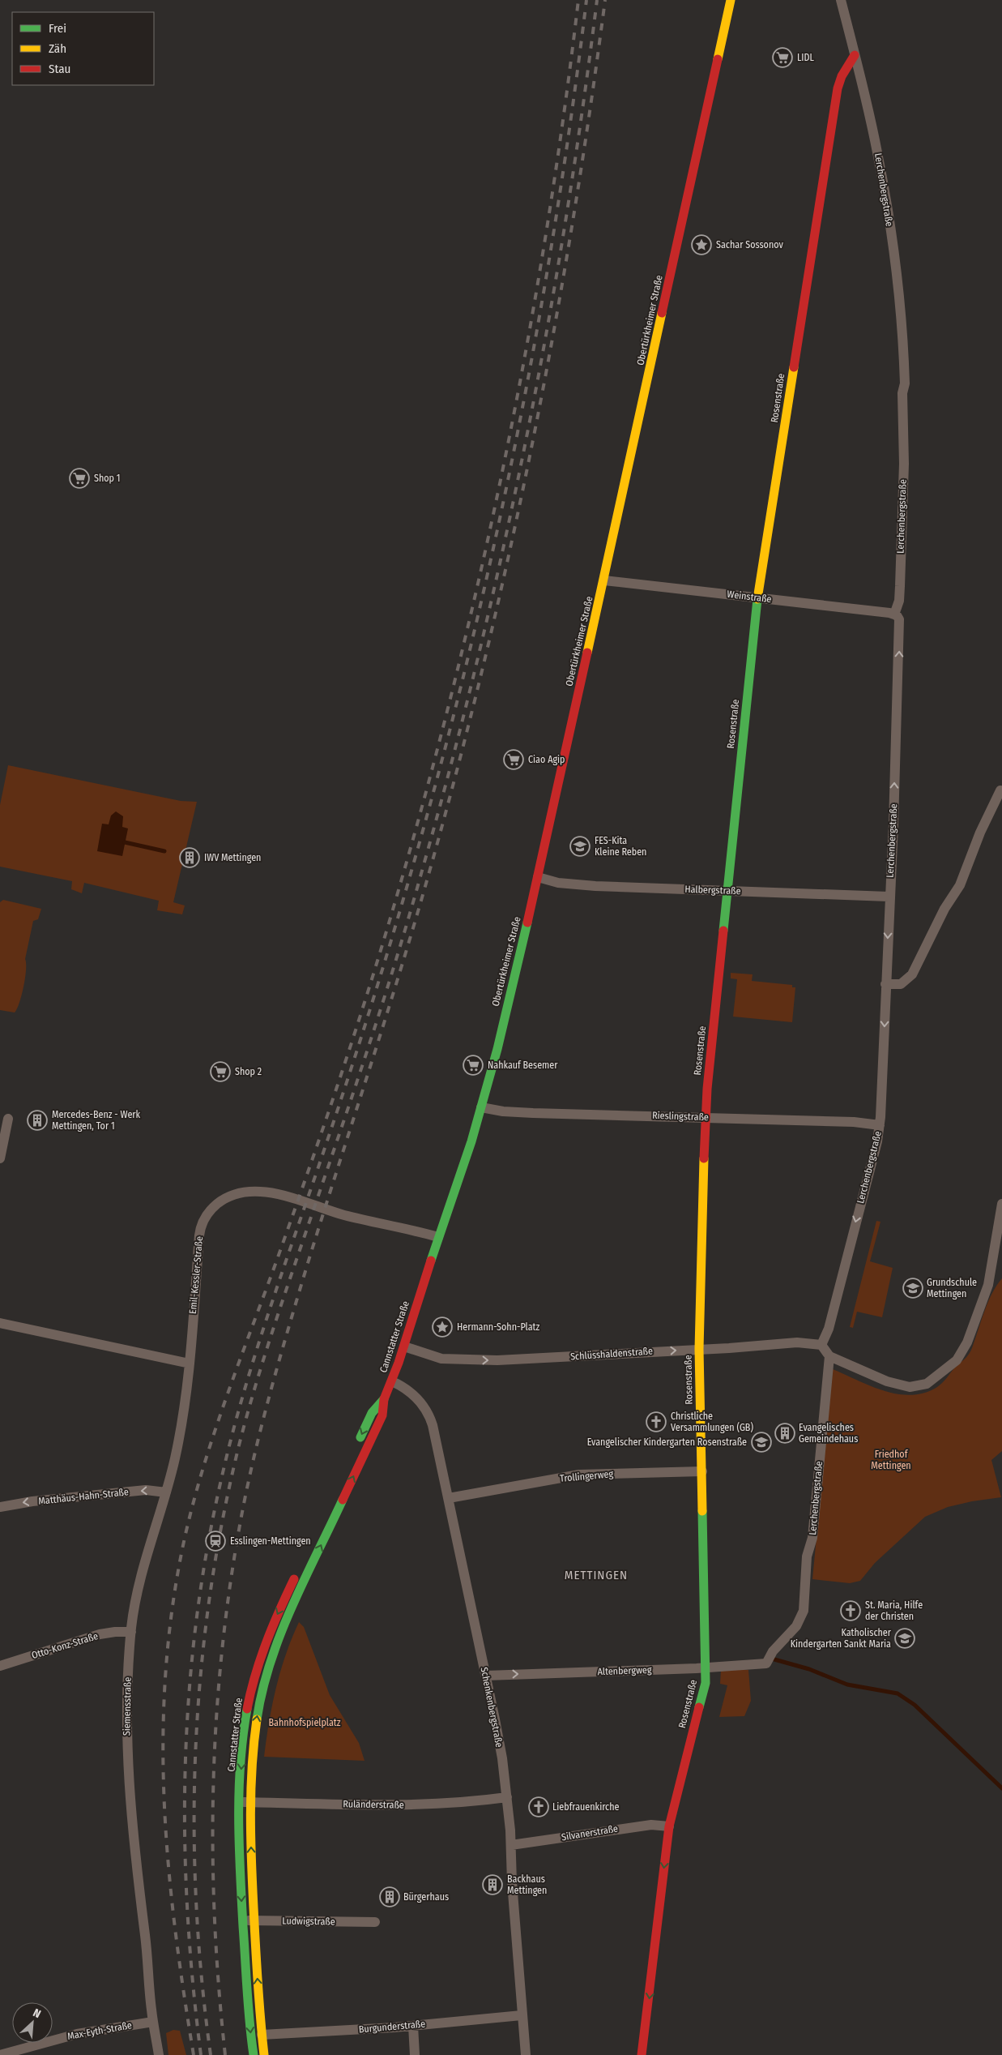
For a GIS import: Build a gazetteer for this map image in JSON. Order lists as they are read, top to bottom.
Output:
{
  "streets": {
    "main road": ["Obertürkheimer Straße", "Rosenstraße", "Cannstatter Straße"],
    "street": [
      "Lerchenbergstraße",
      "Weinstraße",
      "Halbergstraße",
      "Rieslingstraße",
      "Emil-Kessler-Straße",
      "Schlüsshaldenstraße",
      "Trollingerweg",
      "Matthäus-Hahn-Straße",
      "Otto-Konz-Straße",
      "Altenbergweg",
      "Siemensstraße",
      "Schenkenbergstraße",
      "Ruländerstraße",
      "Silvanerstraße",
      "Ludwigstraße",
      "Burgunderstraße",
      "Max-Eyth-Straße"
    ]
  },
  "crossings": [
    ["Lerchenbergstraße", "Rosenstraße"],
    ["Lerchenbergstraße", "Weinstraße"],
    ["Lerchenbergstraße", "Halbergstraße"],
    ["Lerchenbergstraße", "Rieslingstraße"],
    ["Lerchenbergstraße", "Schlüsshaldenstraße"],
    ["Lerchenbergstraße", "Altenbergweg"],
    ["Obertürkheimer Straße", "Weinstraße"],
    ["Obertürkheimer Straße", "Halbergstraße"],
    ["Obertürkheimer Straße", "Rieslingstraße"],
    ["Obertürkheimer Straße", "Emil-Kessler-Straße"],
    ["Obertürkheimer Straße", "Cannstatter Straße"],
    ["Rosenstraße", "Weinstraße"],
    ["Rosenstraße", "Halbergstraße"],
    ["Rosenstraße", "Rieslingstraße"],
    ["Rosenstraße", "Schlüsshaldenstraße"],
    ["Rosenstraße", "Trollingerweg"],
    ["Rosenstraße", "Altenbergweg"],
    ["Rosenstraße", "Silvanerstraße"],
    ["Emil-Kessler-Straße", "Siemensstraße"],
    ["Cannstatter Straße", "Schlüsshaldenstraße"],
    ["Cannstatter Straße", "Schenkenbergstraße"],
    ["Cannstatter Straße", "Ruländerstraße"],
    ["Cannstatter Straße", "Ludwigstraße"],
    ["Cannstatter Straße", "Burgunderstraße"],
    ["Trollingerweg", "Schenkenbergstraße"],
    ["Matthäus-Hahn-Straße", "Siemensstraße"],
    ["Otto-Konz-Straße", "Siemensstraße"],
    ["Altenbergweg", "Schenkenbergstraße"],
    ["Siemensstraße", "Max-Eyth-Straße"],
    ["Schenkenbergstraße", "Ruländerstraße"],
    ["Schenkenbergstraße", "Silvanerstraße"],
    ["Schenkenbergstraße", "Burgunderstraße"]
  ],
  "one_way": ["Schlüsshaldenstraße", "Matthäus-Hahn-Straße", "Altenbergweg"],
  "districts": ["METTINGEN"],
  "parks": ["Friedhof Mettingen", "Bahnhofspielplatz"],
  "places": {
    "supermarket": [
      "LIDL",
      "Shop 1",
      "Ciao Agip",
      "Nahkauf Besemer",
      "Shop 2"
    ],
    "place": ["Sachar Sossonov", "Hermann-Sohn-Platz"],
    "school or university": [
      "FES-Kita Kleine Reben",
      "Grundschule Mettingen",
      "Evangelischer Kindergarten Rosenstraße",
      "Katholischer Kindergarten Sankt Maria"
    ],
    "building": [
      "IWV Mettingen",
      "Mercedes-Benz - Werk Mettingen, Tor 1",
      "Evangelisches Gemeindehaus",
      "Backhaus Mettingen",
      "Bürgerhaus"
    ],
    "church": ["Christliche Versammlungen (GB)", "St. Maria, Hilfe der Christen", "Liebfrauenkirche"],
    "station": ["Esslingen-Mettingen"]
  },
  "legend": ["Frei", "Zäh", "Stau"],
  "north": "top right"
}
